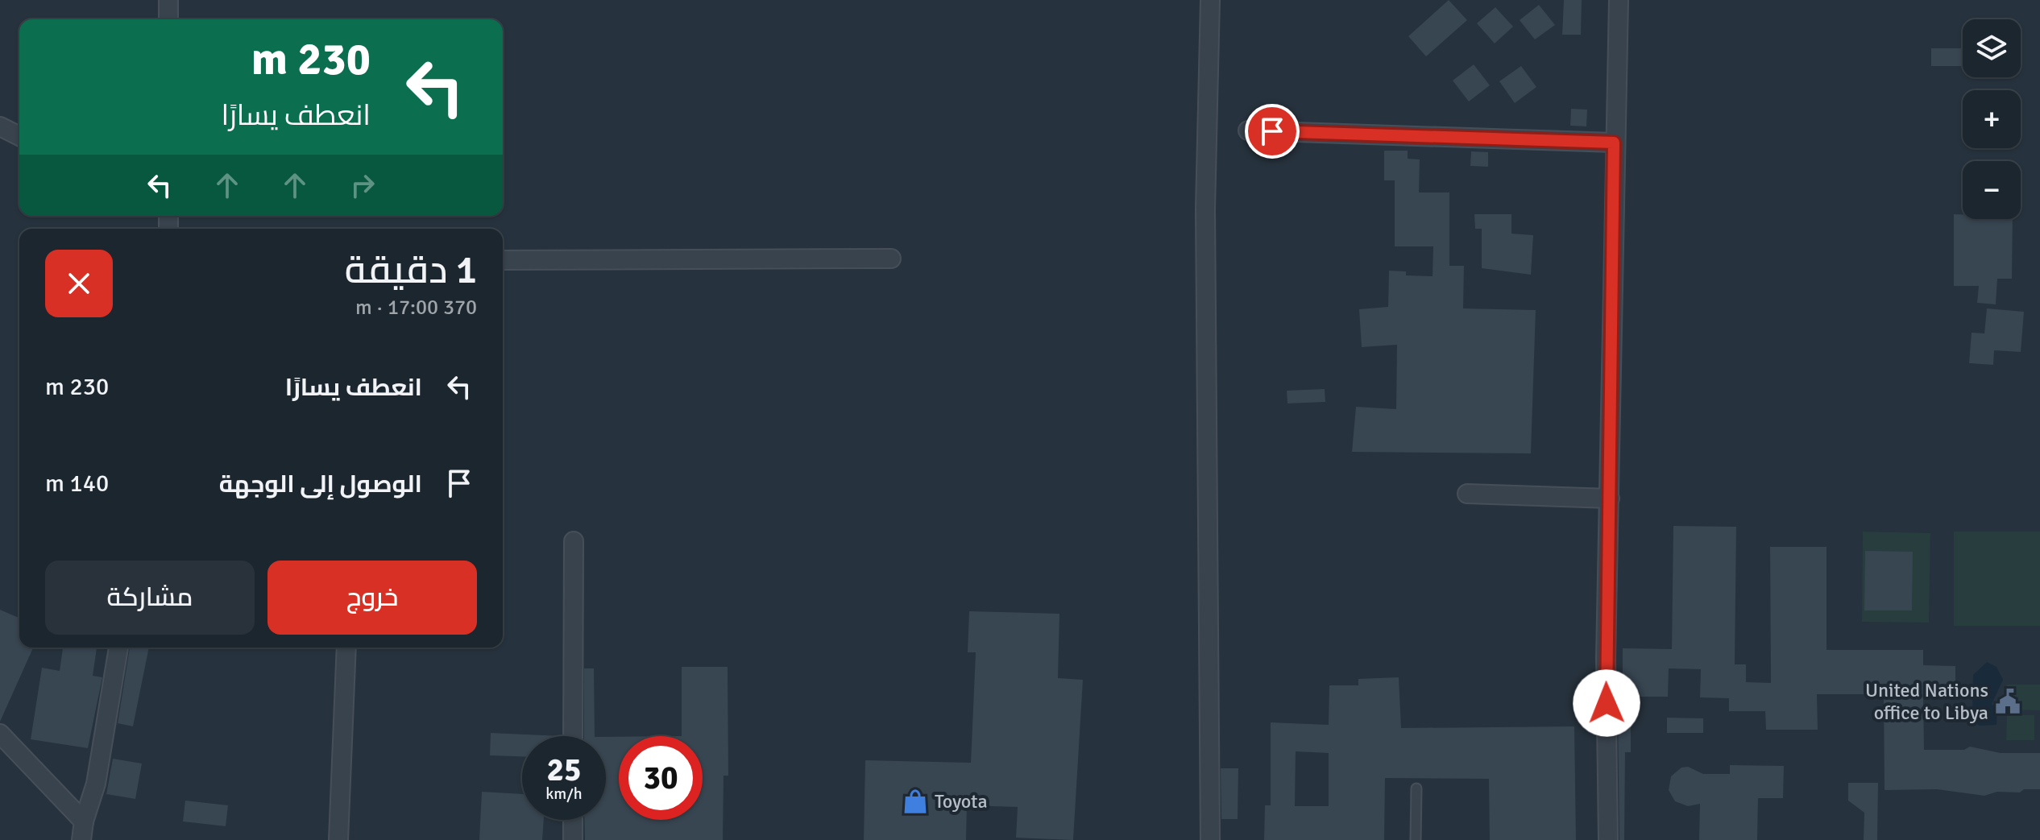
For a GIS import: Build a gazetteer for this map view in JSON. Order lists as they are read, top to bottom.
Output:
{
  "places": {
    "public building": ["United Nations office to Libya"],
    "shop": ["Toyota"]
  },
  "page": {
    "map_buttons": ["+", "−"],
    "turn": ["230 m", "انعطف يسارًا"],
    "heading": ["1 دقيقة", "370 m · 17:00"],
    "list": [
      {
        "name": "انعطف يسارًا",
        "value": "230 m"
      },
      {
        "name": "الوصول إلى الوجهة",
        "value": "140 m"
      }
    ],
    "buttons": ["خروج", "مشاركة"],
    "speed": "25 km/h",
    "limit": "30"
  }
}
